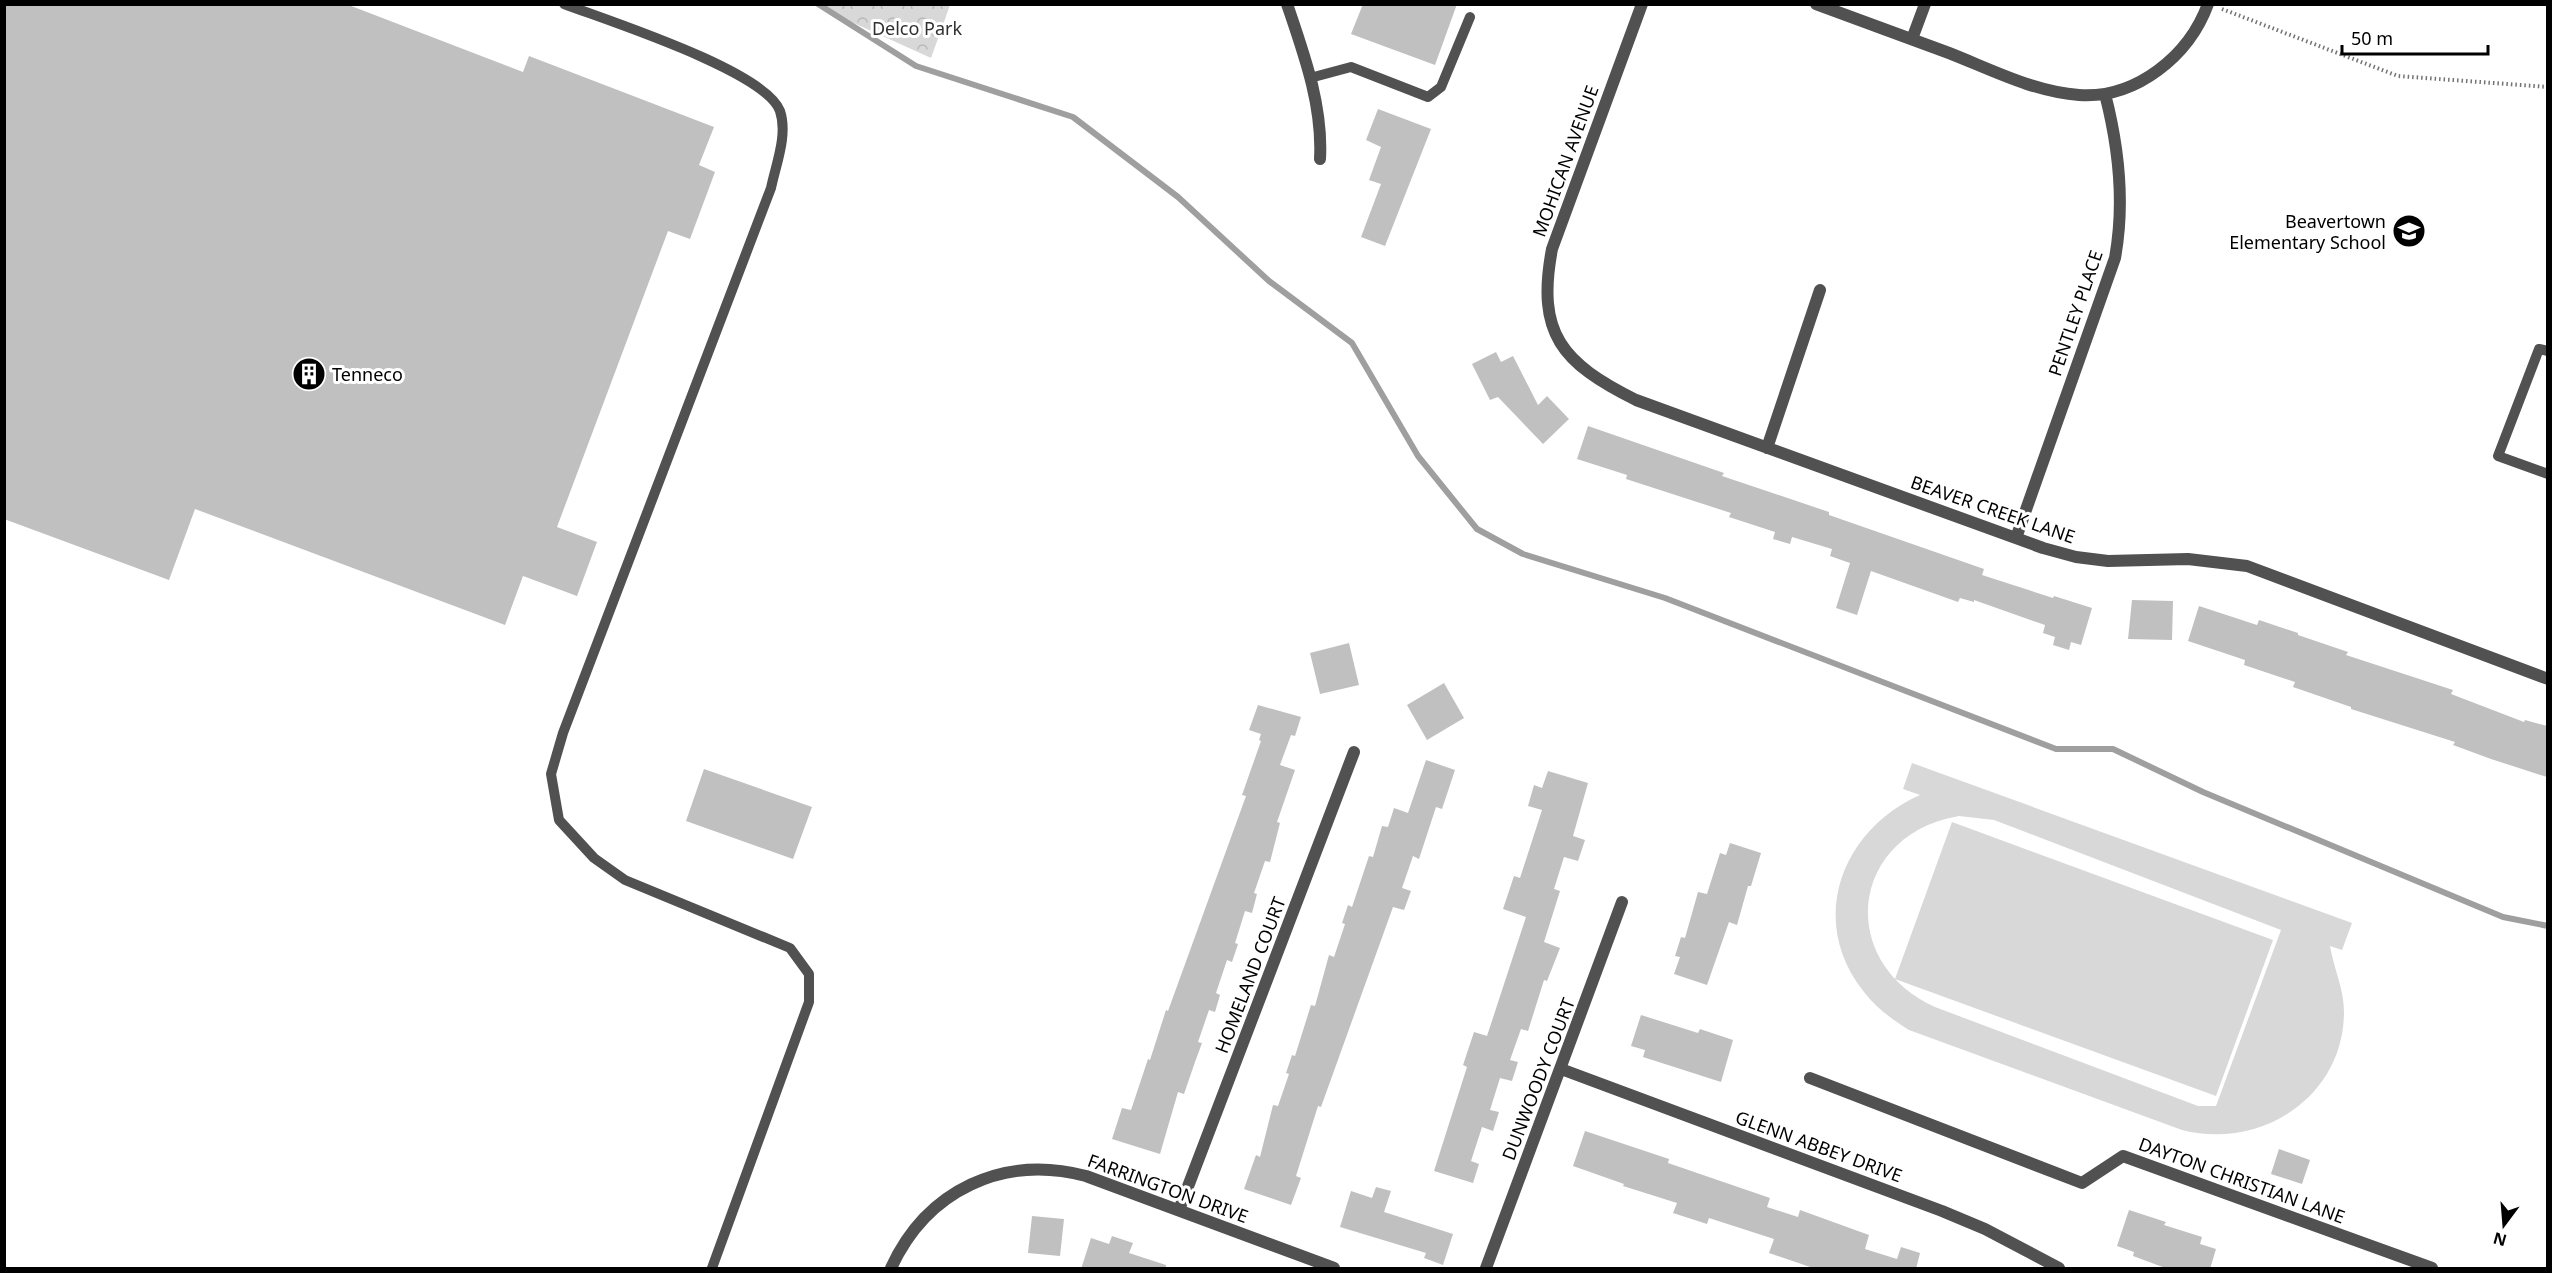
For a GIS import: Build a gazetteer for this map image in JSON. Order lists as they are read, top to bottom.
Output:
{
  "streets": {
    "street": [
      "MOHICAN AVENUE",
      "PENTLEY PLACE",
      "BEAVER CREEK LANE",
      "HOMELAND COURT",
      "DUNWOODY COURT",
      "GLENN ABBEY DRIVE",
      "DAYTON CHRISTIAN LANE",
      "FARRINGTON DRIVE"
    ]
  },
  "crossings": [
    ["MOHICAN AVENUE", "BEAVER CREEK LANE"],
    ["PENTLEY PLACE", "BEAVER CREEK LANE"],
    ["HOMELAND COURT", "FARRINGTON DRIVE"],
    ["DUNWOODY COURT", "GLENN ABBEY DRIVE"]
  ],
  "parks": ["Delco Park"],
  "places": {
    "school or university": ["Beavertown Elementary School"],
    "building": ["Tenneco"]
  },
  "scale_bar": "50 m",
  "north": "bottom"
}
